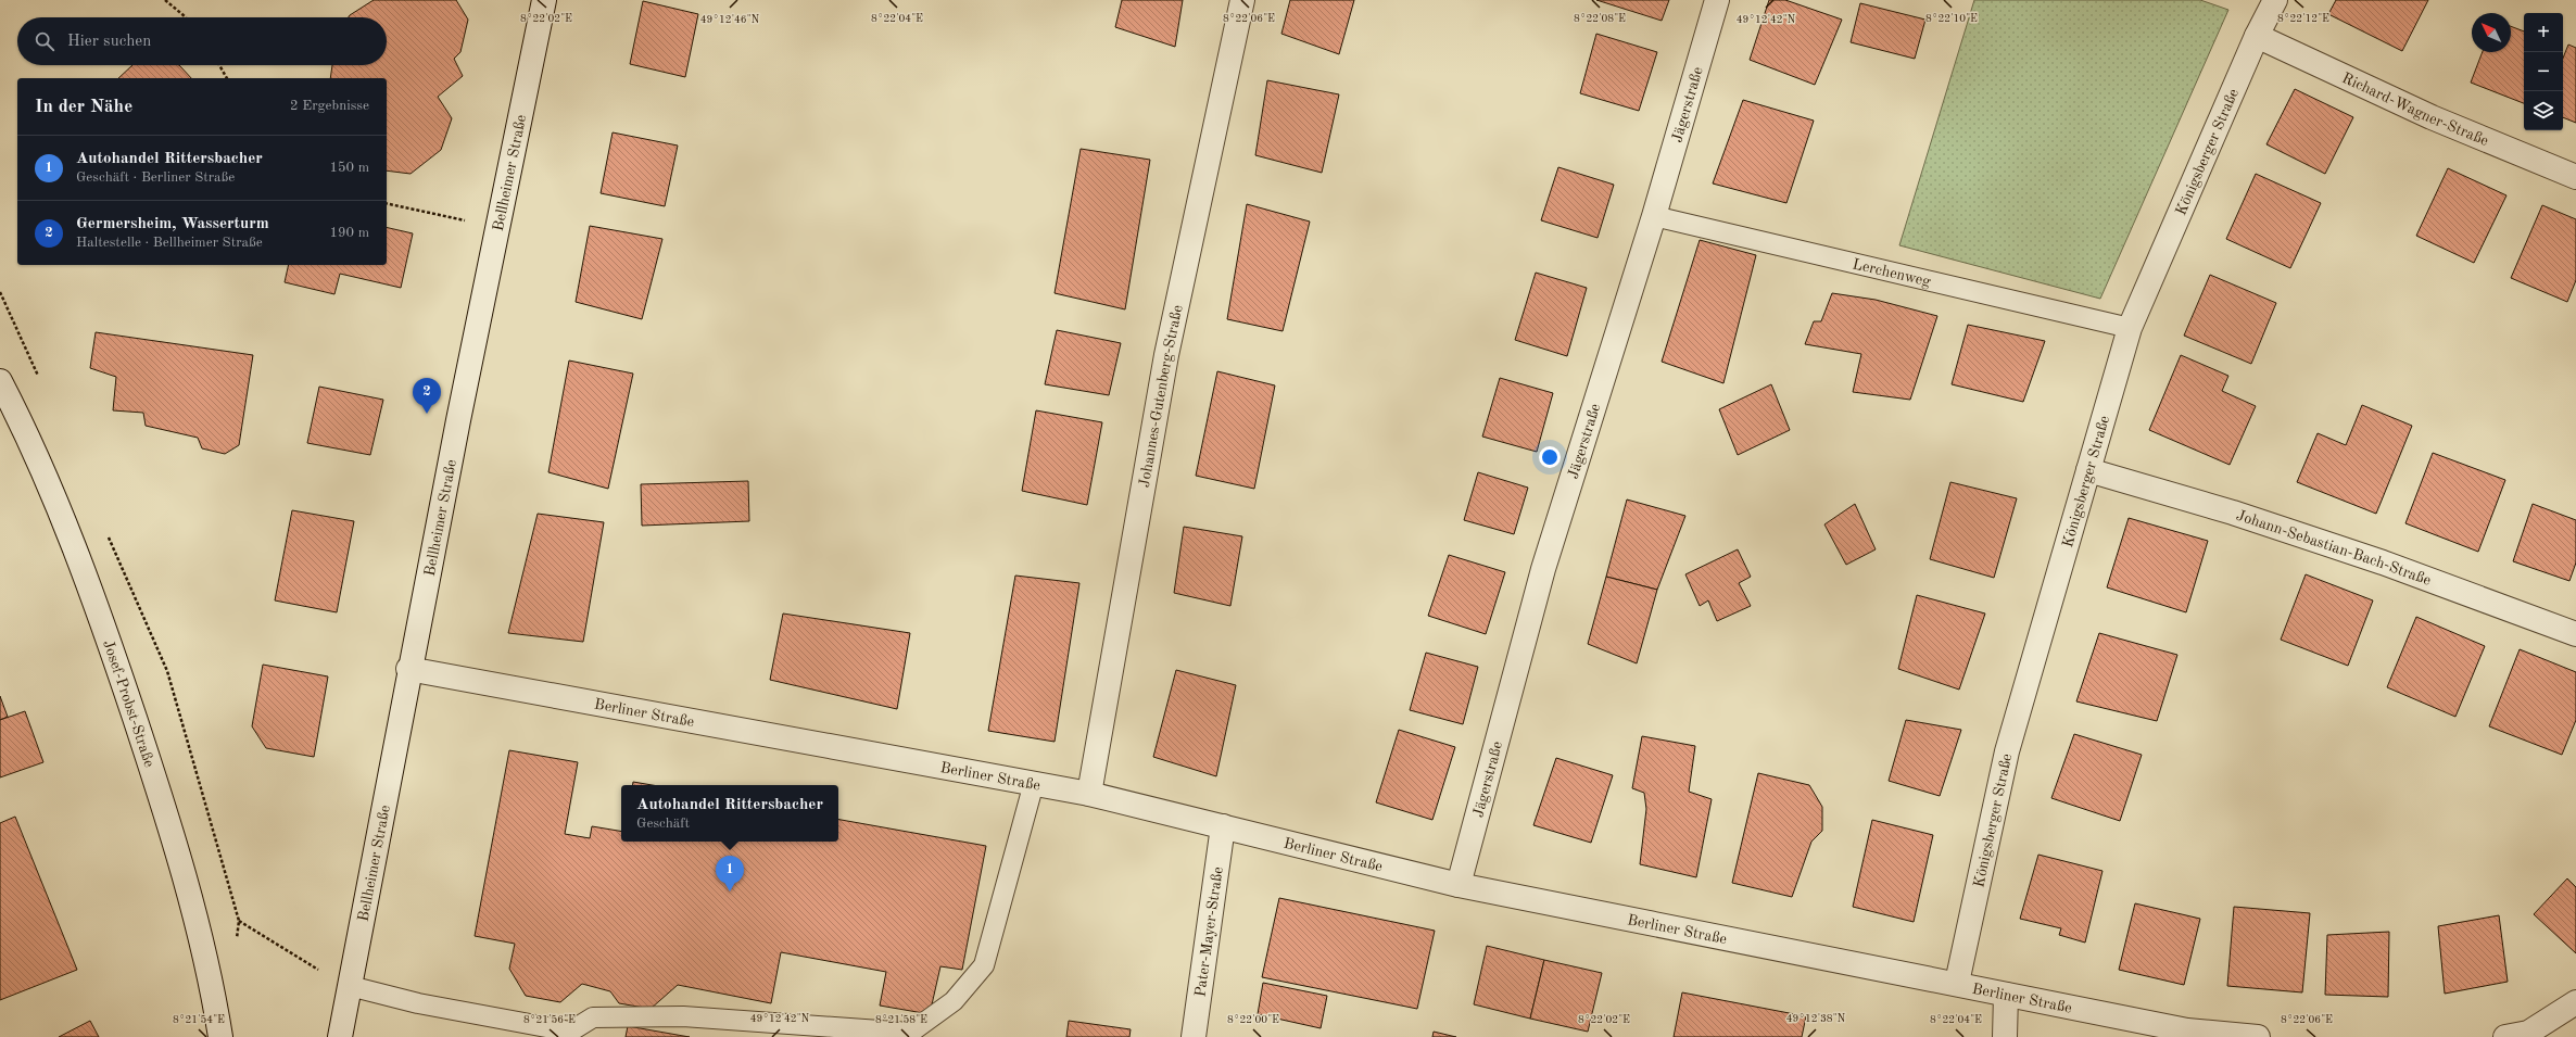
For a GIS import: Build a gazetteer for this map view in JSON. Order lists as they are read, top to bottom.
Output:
{
  "streets": {
    "street": [
      "Jägerstraße",
      "Richard-Wagner-Straße",
      "Königsberger Straße",
      "Bellheimer Straße",
      "Johannes-Gutenberg-Straße",
      "Johann-Sebastian-Bach-Straße",
      "Josef-Probst-Straße",
      "Berliner Straße",
      "Pater-Mayer-Straße"
    ],
    "lane": ["Lerchenweg"]
  },
  "crossings": [
    ["Jägerstraße", "Lerchenweg"],
    ["Jägerstraße", "Berliner Straße"],
    ["Richard-Wagner-Straße", "Königsberger Straße"],
    ["Königsberger Straße", "Lerchenweg"],
    ["Königsberger Straße", "Johann-Sebastian-Bach-Straße"],
    ["Königsberger Straße", "Berliner Straße"],
    ["Bellheimer Straße", "Berliner Straße"],
    ["Johannes-Gutenberg-Straße", "Berliner Straße"],
    ["Berliner Straße", "Pater-Mayer-Straße"]
  ],
  "north": "top left",
  "page": {
    "map_buttons": ["+", "−"],
    "search": "Hier suchen",
    "heading": ["In der Nähe", "2 Ergebnisse"],
    "list": [
      {
        "mark": "1",
        "name": "Autohandel Rittersbacher",
        "note": "Geschäft · Berliner Straße",
        "value": "150 m"
      },
      {
        "mark": "2",
        "name": "Germersheim, Wasserturm",
        "note": "Haltestelle · Bellheimer Straße",
        "value": "190 m"
      }
    ],
    "pins": ["2", "1"],
    "popup": ["Autohandel Rittersbacher", "Geschäft"]
  },
  "coordinates": [
    "8°22'12\"E",
    "8°22'02\"E",
    "8°22'04\"E",
    "8°22'06\"E",
    "8°22'08\"E",
    "8°22'10\"E",
    "49°12'46\"N",
    "49°12'42\"N",
    "49°12'38\"N",
    "8°21'54\"E",
    "8°21'56\"E",
    "8°21'58\"E",
    "8°22'00\"E"
  ]
}
